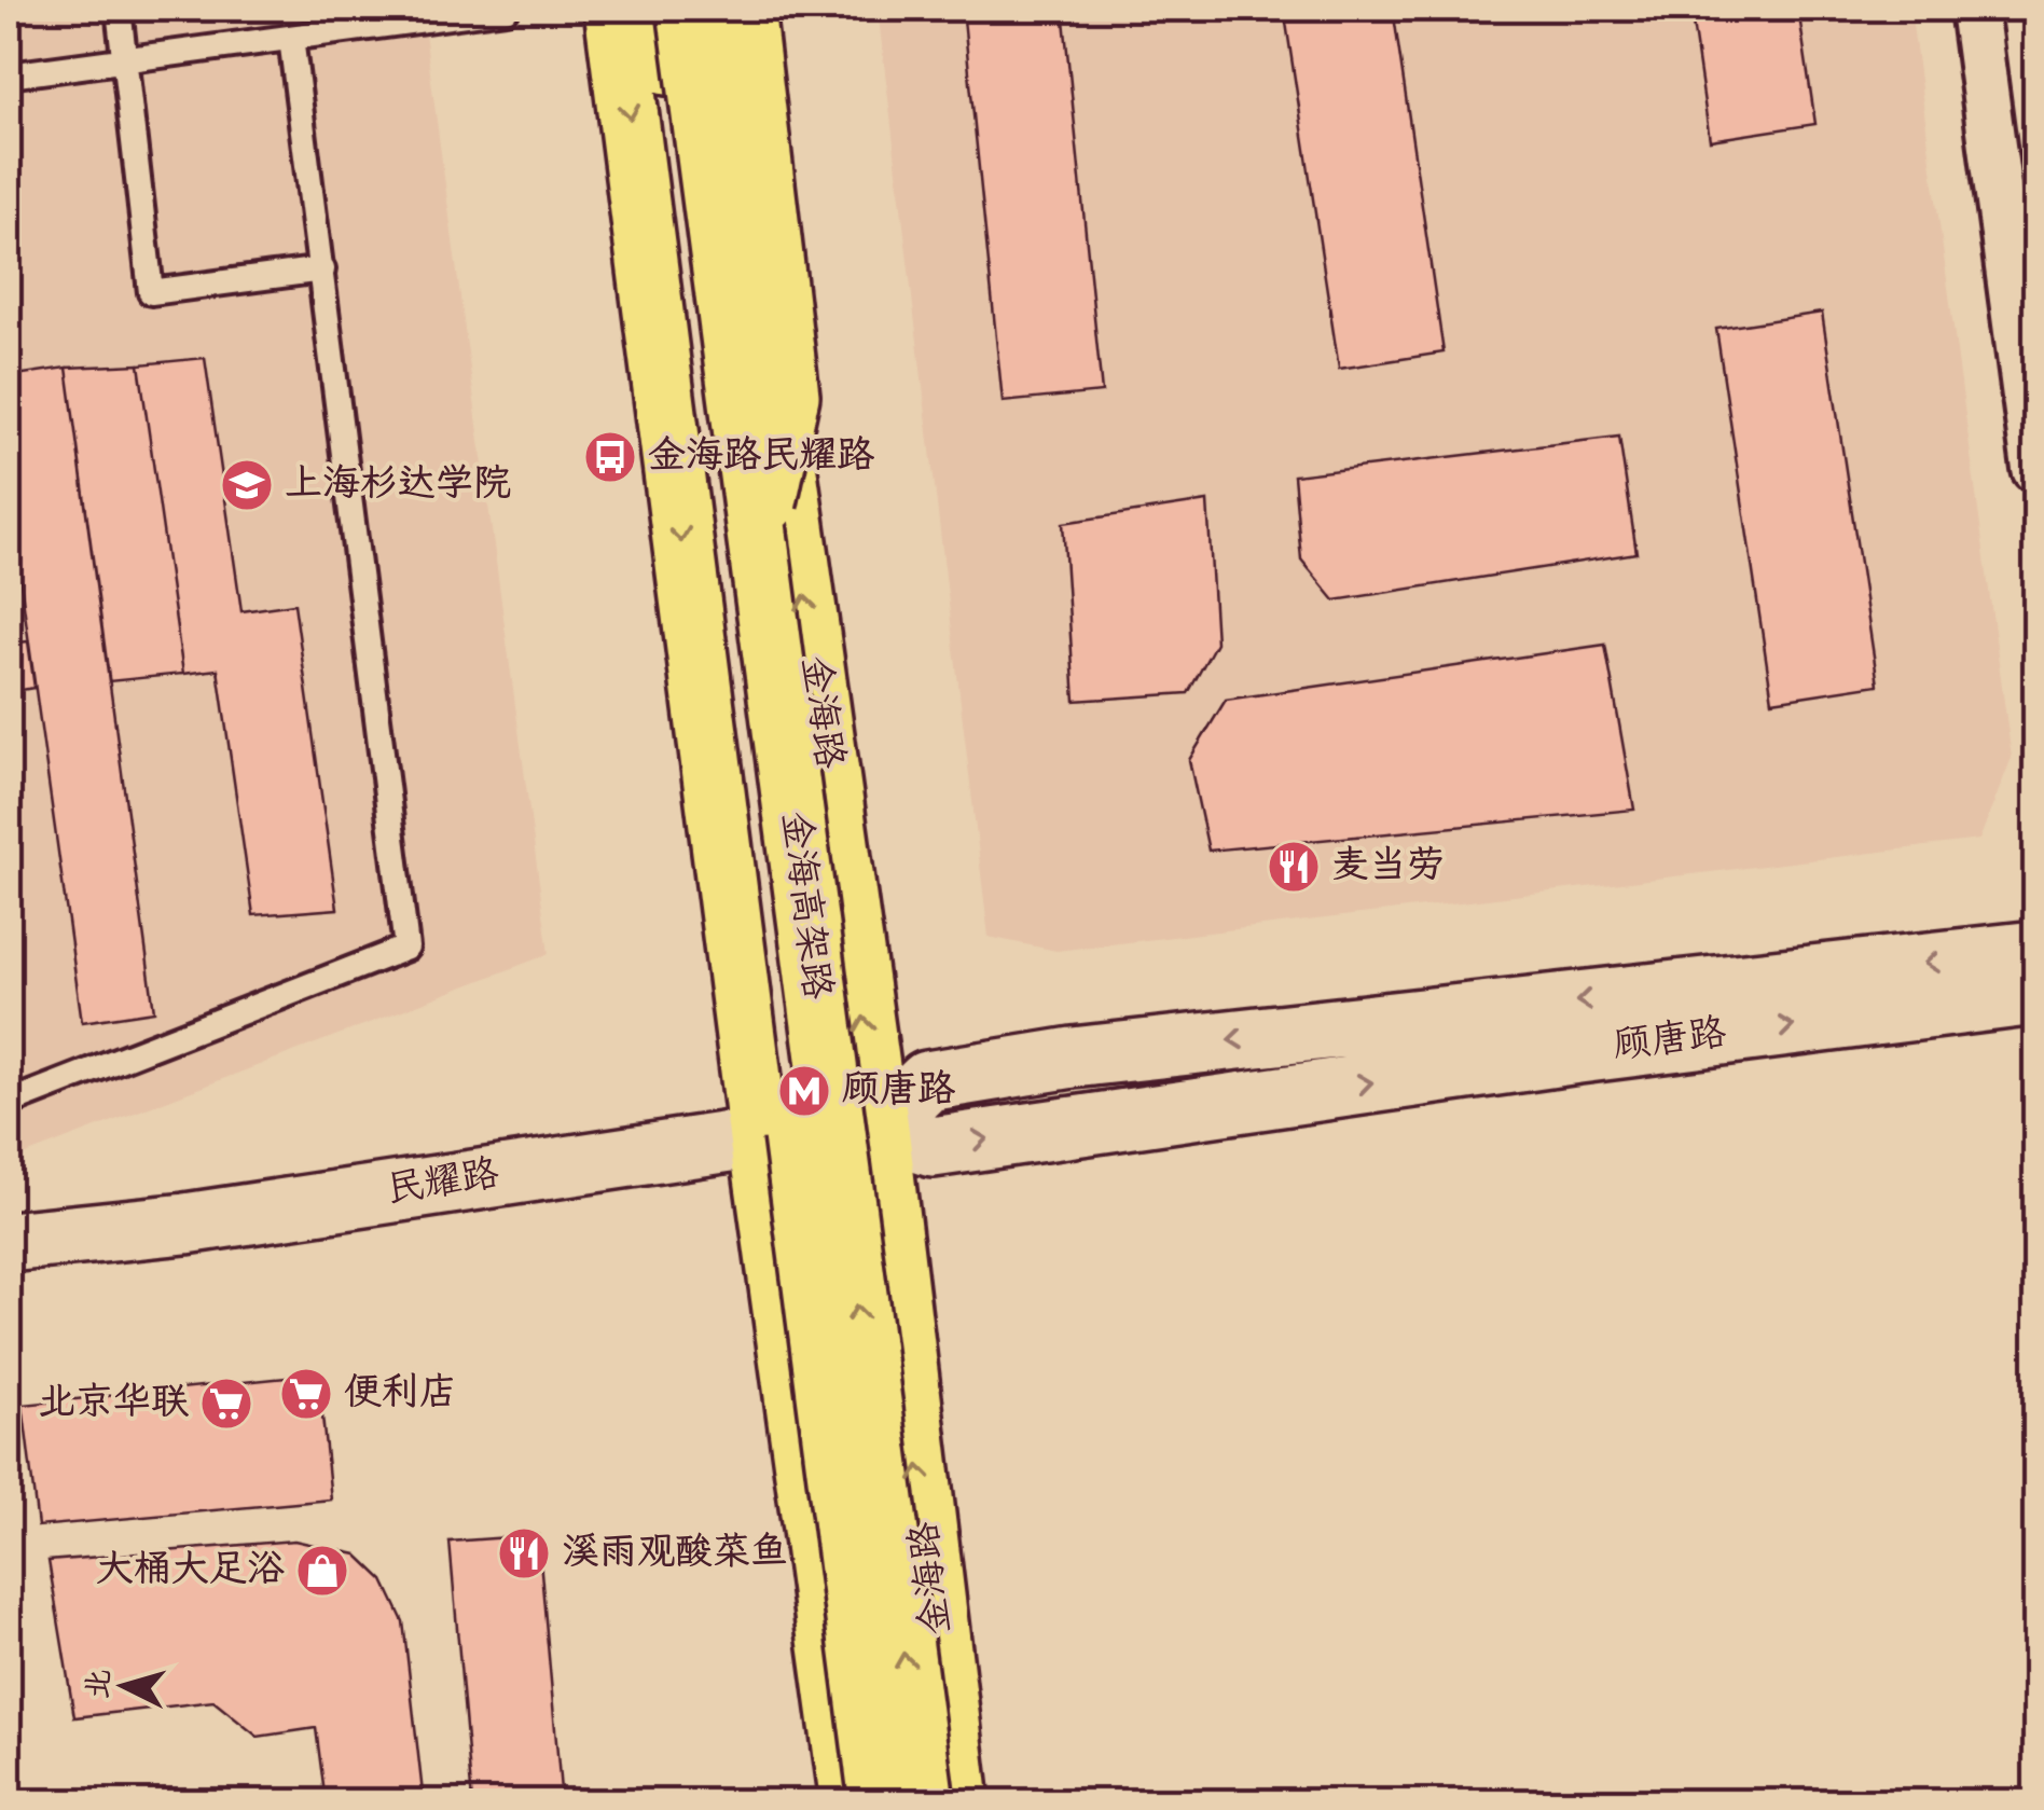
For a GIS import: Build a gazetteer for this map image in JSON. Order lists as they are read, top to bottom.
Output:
{
  "streets": {
    "main road": [
      "金海路",
      "金海高架路",
      "顾唐路",
      "民耀路"
    ]
  },
  "crossings": [
    ["金海路", "顾唐路"],
    ["金海路", "民耀路"],
    ["顾唐路", "民耀路"]
  ],
  "places": {
    "bus stop": ["金海路民耀路"],
    "school or university": ["上海杉达学院"],
    "restaurant": ["麦当劳", "溪雨观酸菜鱼"],
    "metro station": ["顾唐路"],
    "supermarket": ["便利店", "北京华联"],
    "shop": ["大桶大足浴"]
  },
  "north": "left"
}
